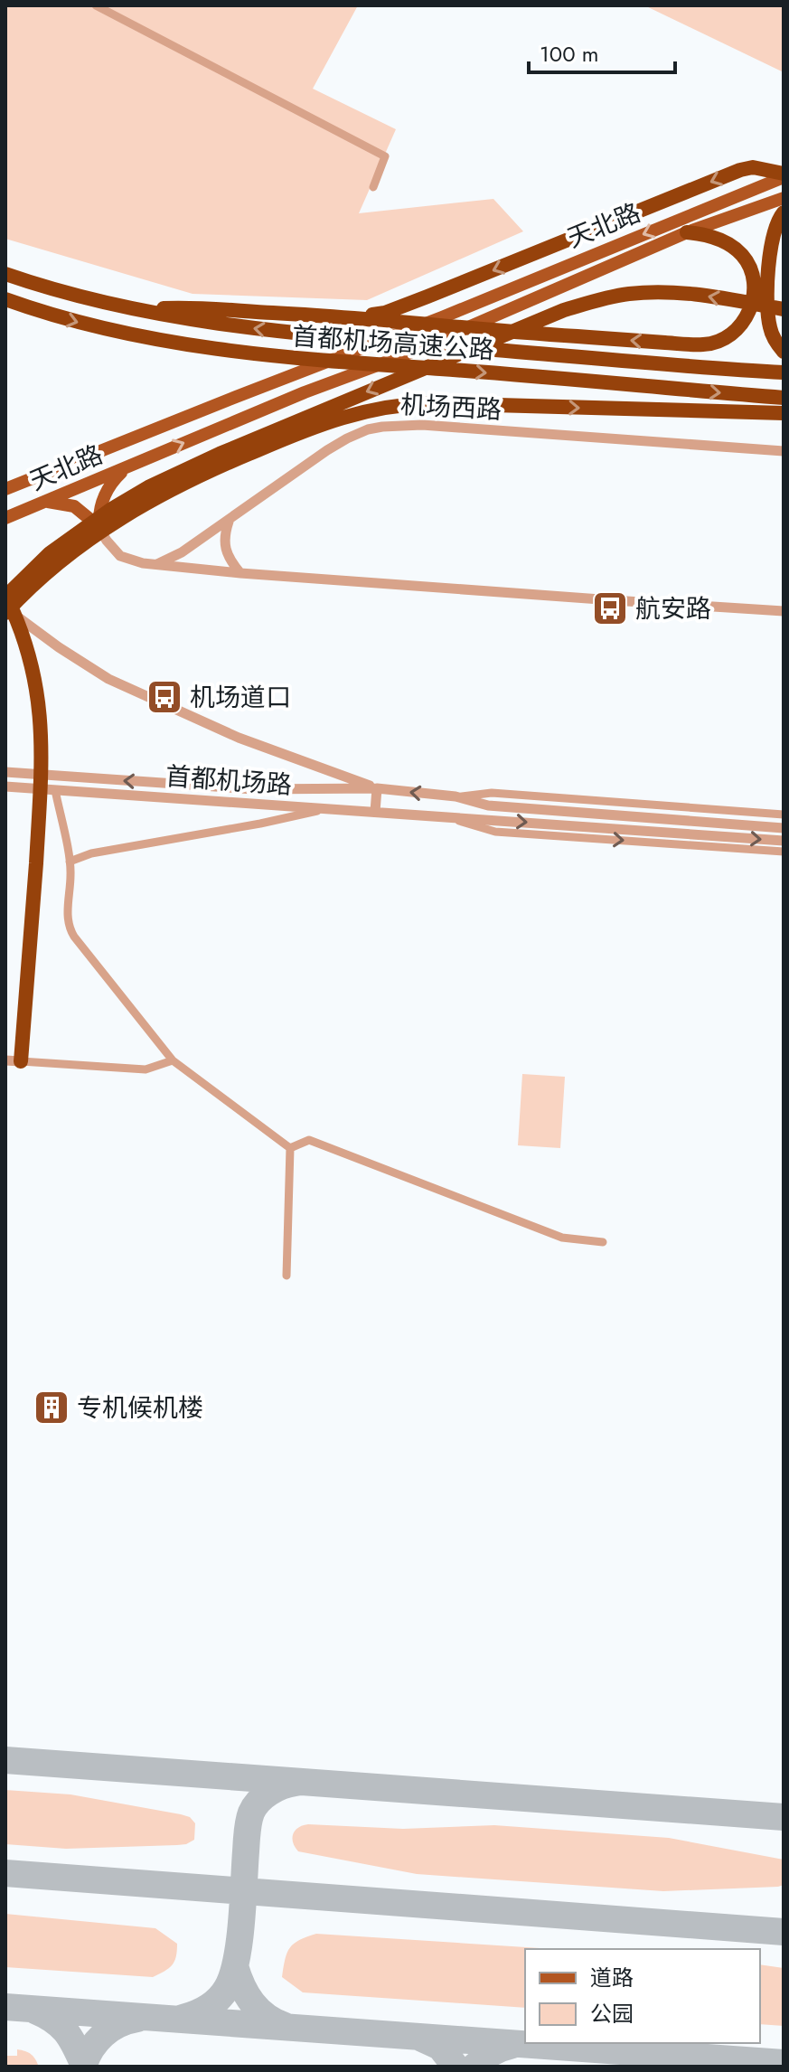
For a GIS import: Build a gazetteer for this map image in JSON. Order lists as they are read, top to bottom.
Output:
{
  "streets": {
    "highway": ["首都机场高速公路"],
    "main road": ["天北路"],
    "street": ["机场西路", "首都机场路"]
  },
  "places": {
    "bus stop": ["航安路", "机场道口"],
    "building": ["专机候机楼"]
  },
  "legend": ["道路", "公园"],
  "scale_bar": "100 m"
}
